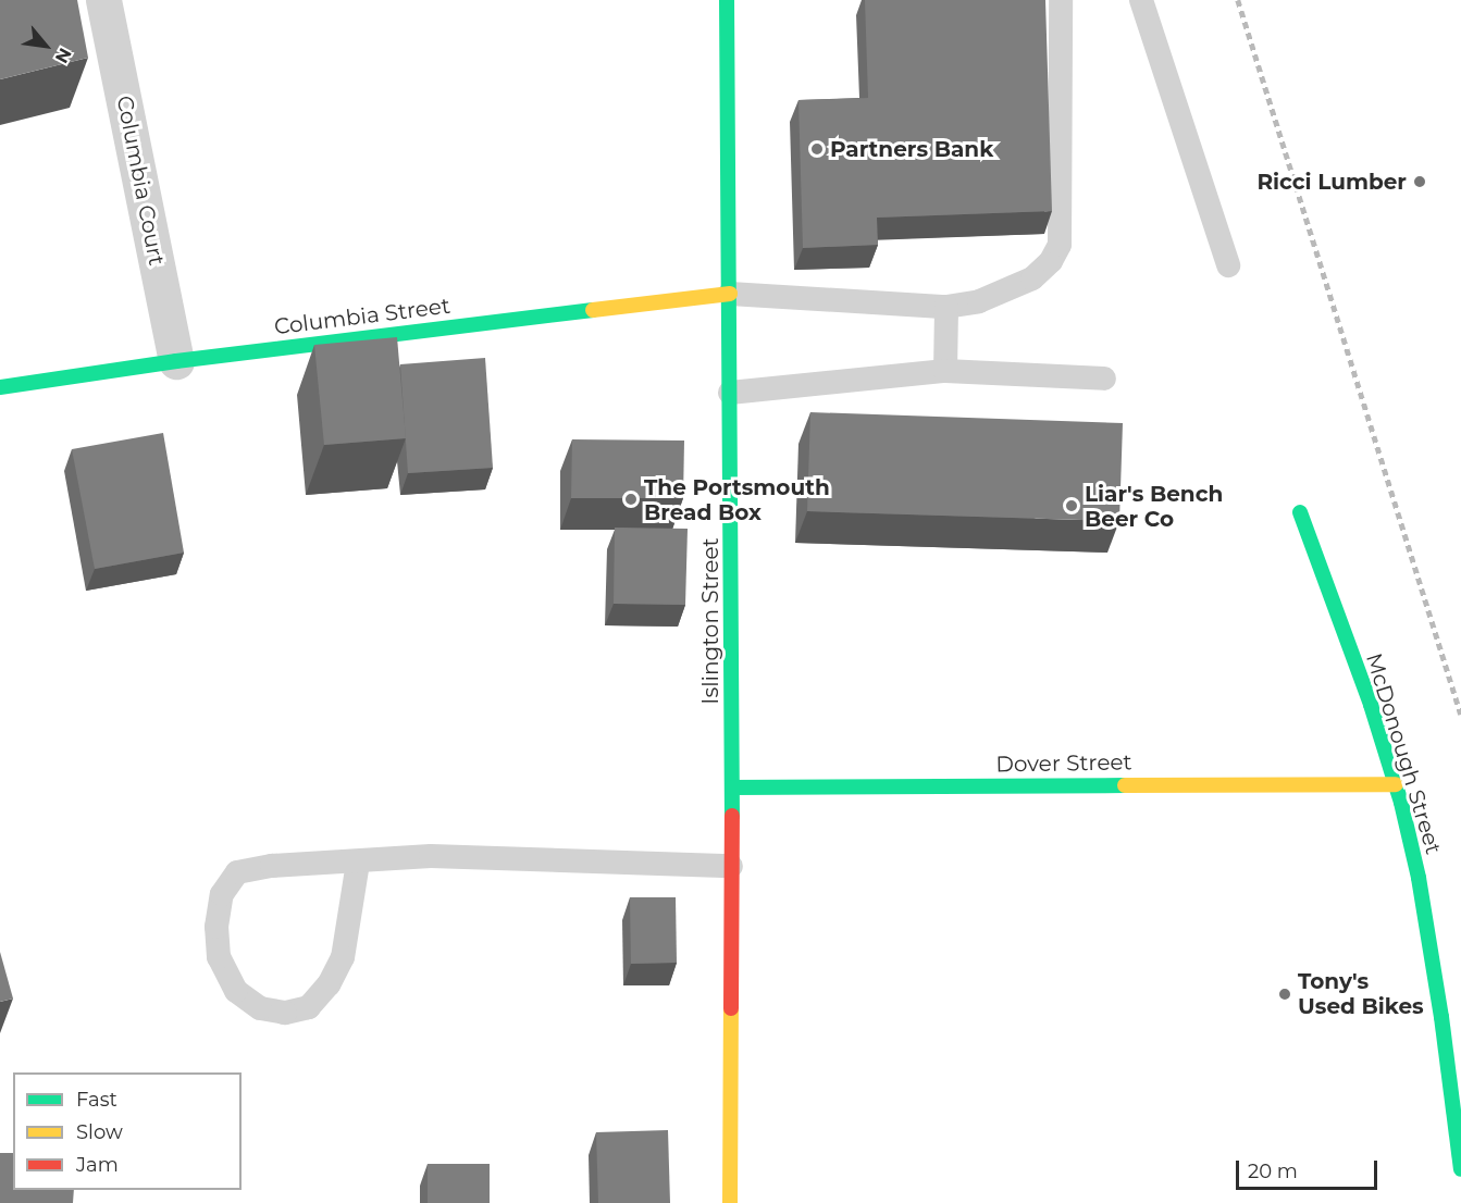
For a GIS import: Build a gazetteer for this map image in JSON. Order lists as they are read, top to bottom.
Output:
{
  "streets": {
    "street": [
      "Columbia Court",
      "Columbia Street",
      "Islington Street",
      "McDonough Street",
      "Dover Street"
    ]
  },
  "crossings": [
    ["Columbia Court", "Columbia Street"],
    ["Columbia Street", "Islington Street"],
    ["Islington Street", "Dover Street"],
    ["McDonough Street", "Dover Street"]
  ],
  "places": [
    "Partners Bank",
    "Ricci Lumber",
    "The Portsmouth Bread Box",
    "Liar's Bench Beer Co",
    "Tony's Used Bikes"
  ],
  "legend": ["Fast", "Slow", "Jam"],
  "scale_bar": "20 m",
  "north": "bottom right"
}
